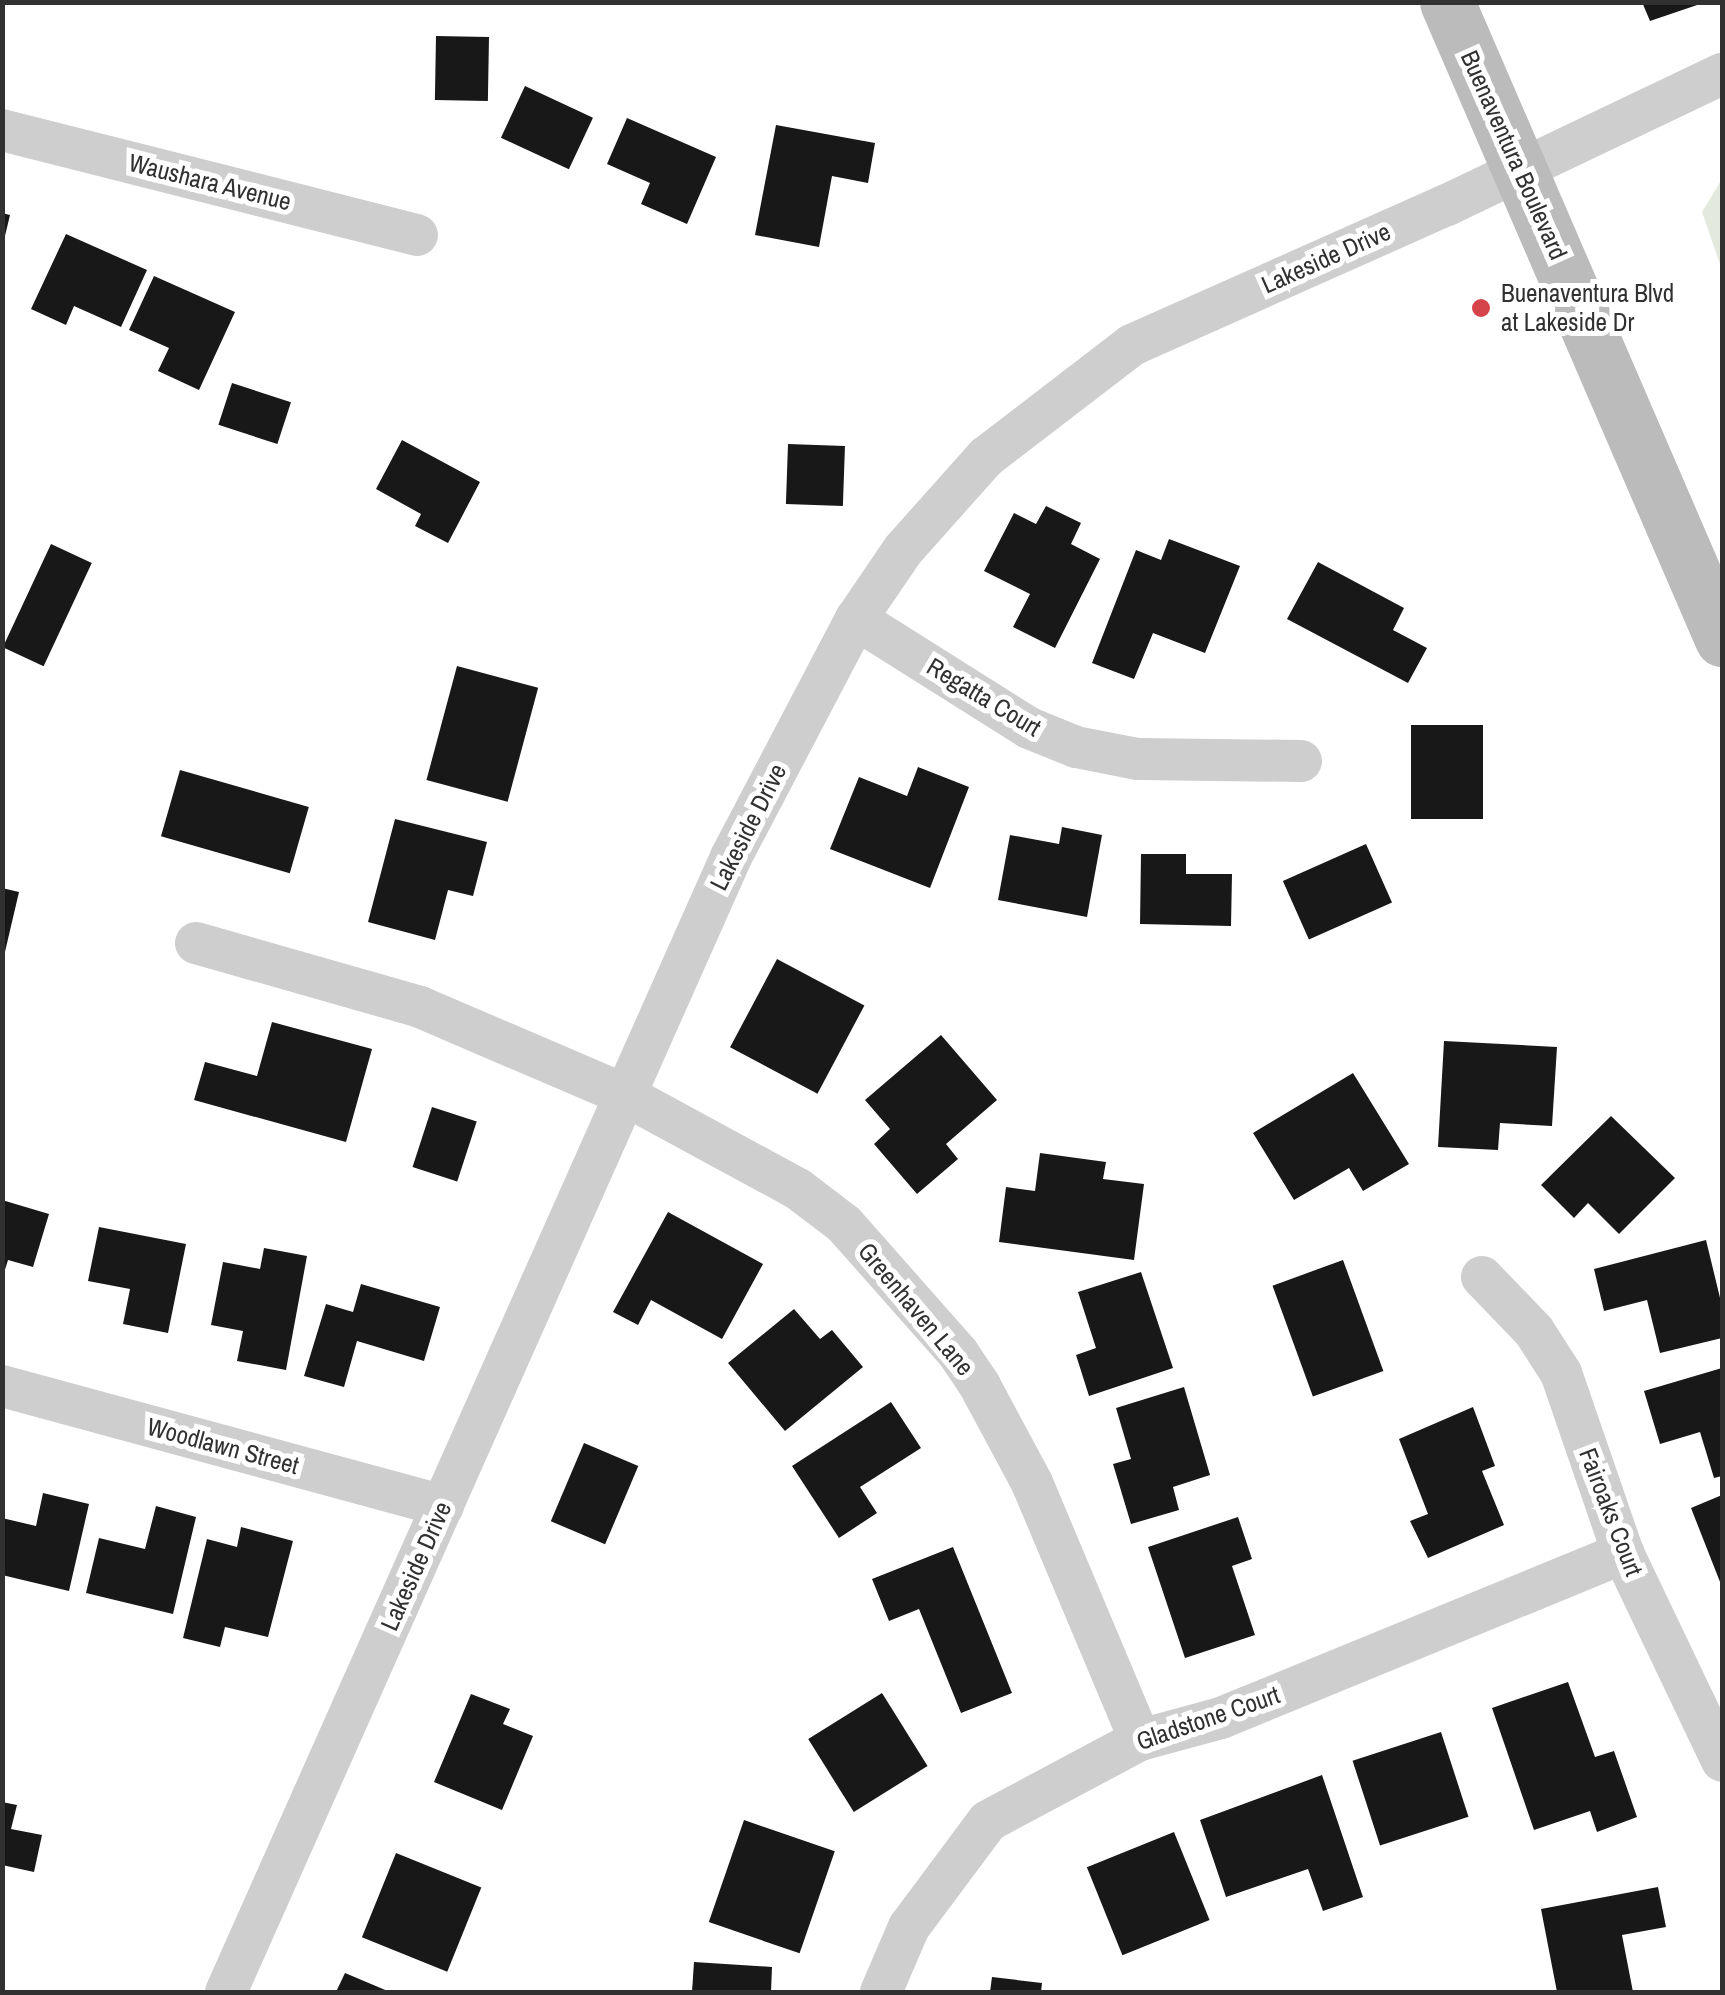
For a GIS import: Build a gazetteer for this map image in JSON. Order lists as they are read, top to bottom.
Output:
{
  "streets": {
    "main road": ["Buenaventura Boulevard"],
    "street": [
      "Waushara Avenue",
      "Lakeside Drive",
      "Regatta Court",
      "Greenhaven Lane",
      "Woodlawn Street",
      "Fairoaks Court",
      "Gladstone Court"
    ]
  },
  "crossings": [
    ["Buenaventura Boulevard", "Lakeside Drive"],
    ["Lakeside Drive", "Regatta Court"],
    ["Lakeside Drive", "Greenhaven Lane"],
    ["Lakeside Drive", "Woodlawn Street"],
    ["Greenhaven Lane", "Gladstone Court"],
    ["Fairoaks Court", "Gladstone Court"]
  ],
  "places": ["Buenaventura Blvd at Lakeside Dr"]
}
